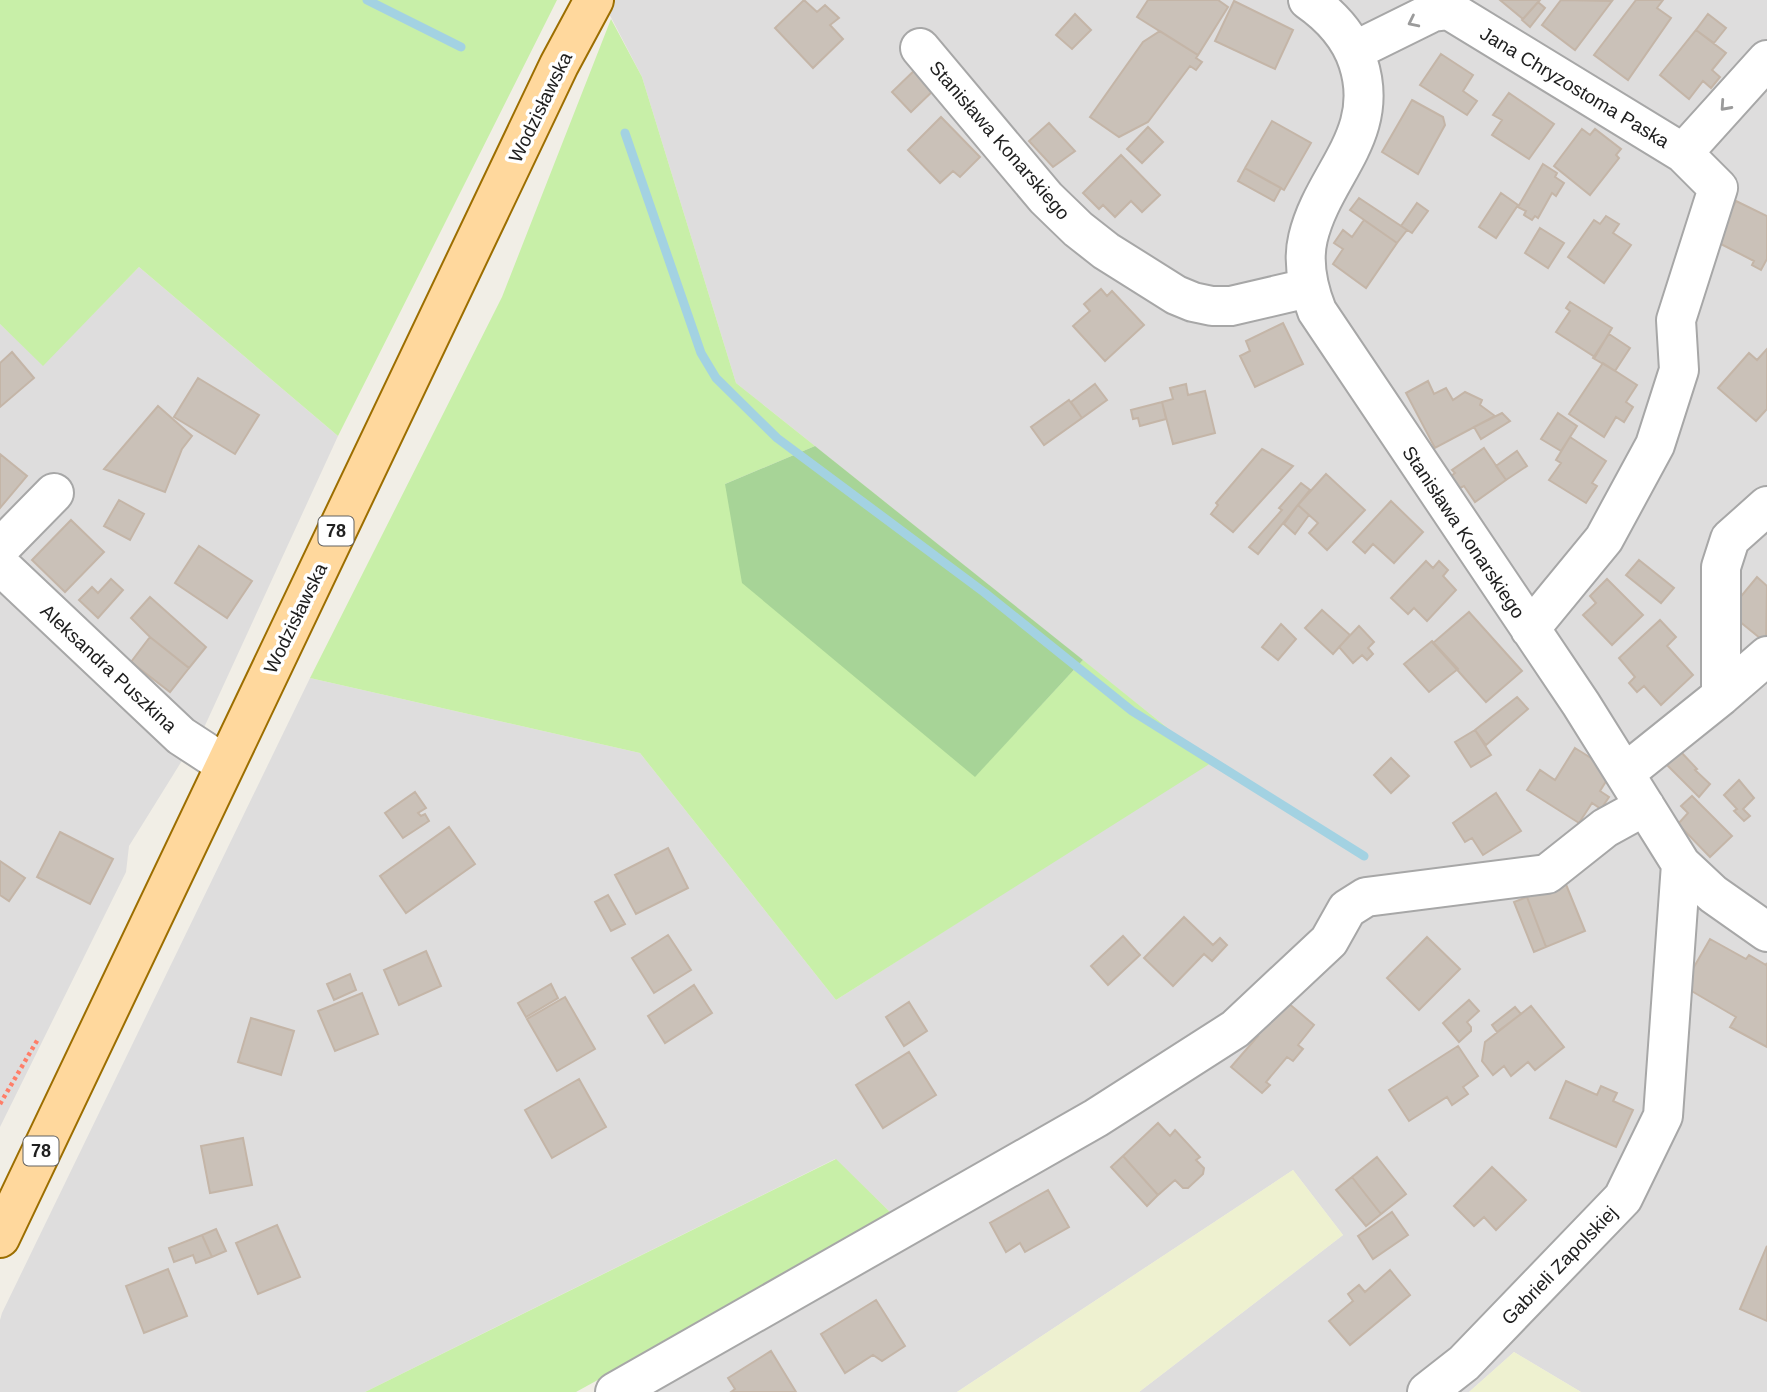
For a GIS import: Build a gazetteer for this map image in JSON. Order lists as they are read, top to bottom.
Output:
{
  "streets": {
    "main road": ["Wodzisławska", "78"],
    "street": [
      "Jana Chryzostoma Paska",
      "Stanisława Konarskiego",
      "Aleksandra Puszkina",
      "Gabrieli Zapolskiej"
    ]
  },
  "crossings": [
    ["Jana Chryzostoma Paska", "Stanisława Konarskiego"],
    ["Wodzisławska", "Aleksandra Puszkina"],
    ["Stanisława Konarskiego", "Gabrieli Zapolskiej"]
  ]
}
